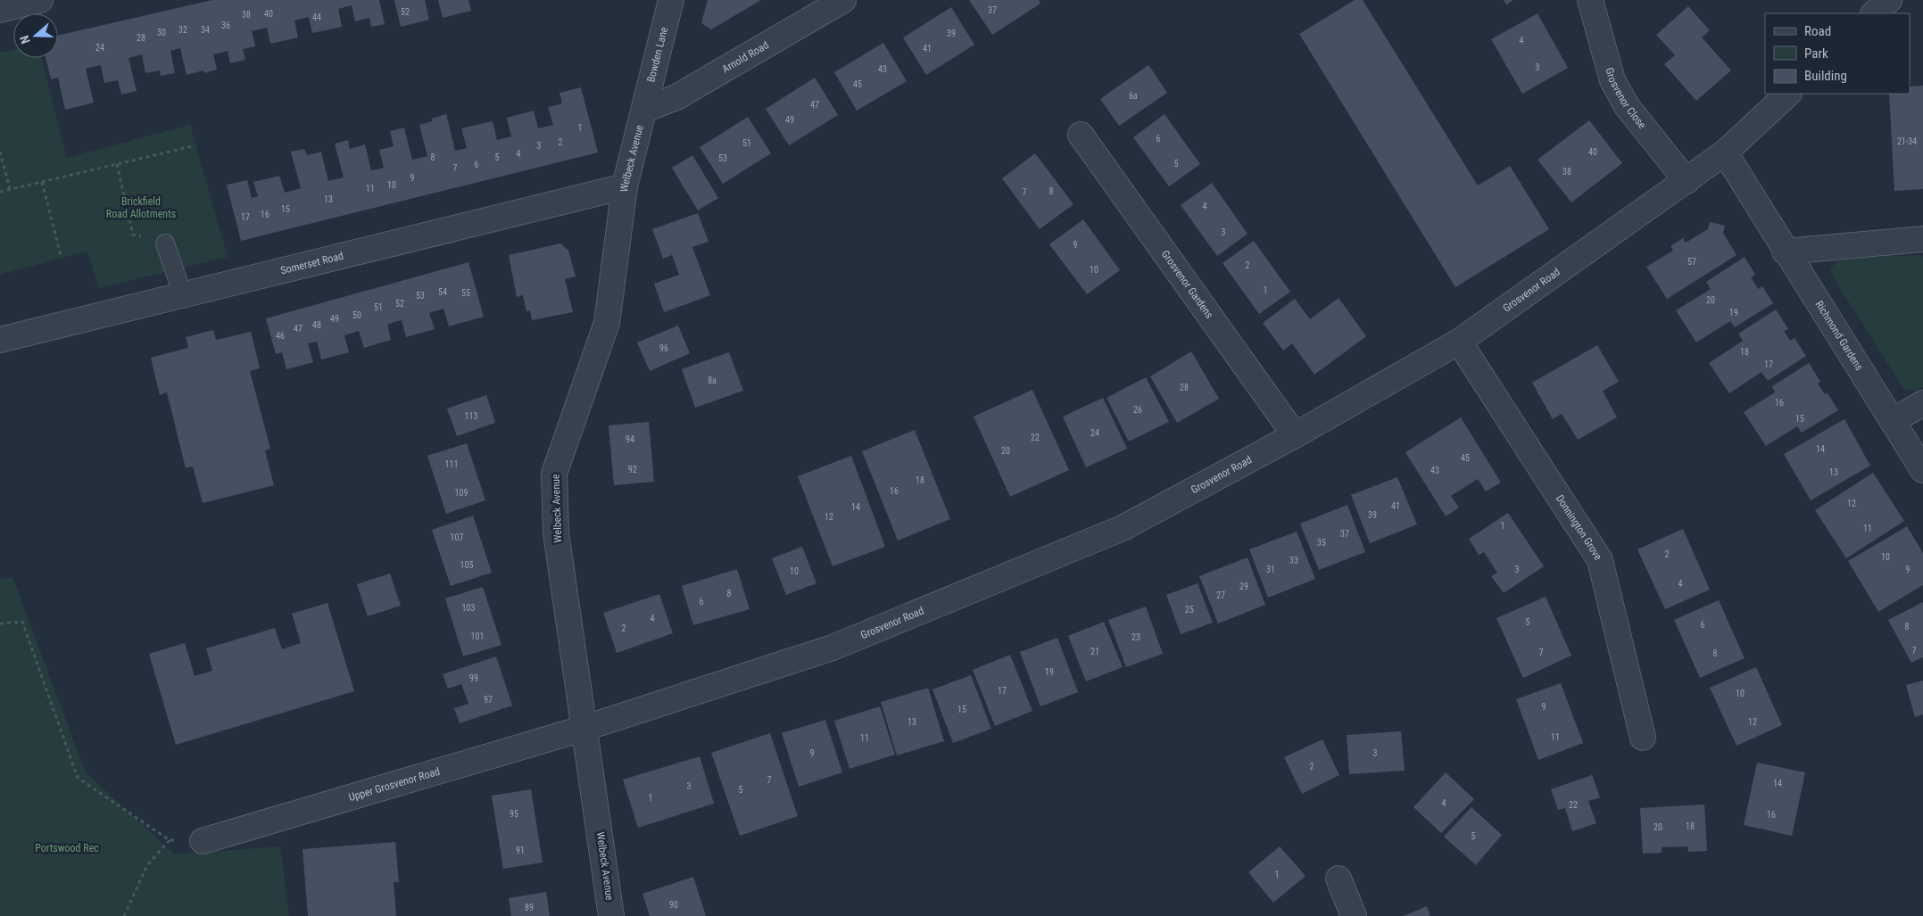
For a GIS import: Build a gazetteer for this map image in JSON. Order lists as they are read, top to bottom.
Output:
{
  "streets": {
    "street": [
      "Bowden Lane",
      "Arnold Road",
      "Grosvenor Close",
      "Welbeck Avenue",
      "Somerset Road",
      "Grosvenor Gardens",
      "Grosvenor Road",
      "Richmond Gardens",
      "Donnington Grove",
      "Upper Grosvenor Road"
    ]
  },
  "crossings": [
    ["Bowden Lane", "Arnold Road"],
    ["Bowden Lane", "Welbeck Avenue"],
    ["Arnold Road", "Welbeck Avenue"],
    ["Grosvenor Close", "Grosvenor Road"],
    ["Welbeck Avenue", "Somerset Road"],
    ["Welbeck Avenue", "Grosvenor Road"],
    ["Welbeck Avenue", "Upper Grosvenor Road"],
    ["Grosvenor Gardens", "Grosvenor Road"],
    ["Grosvenor Road", "Richmond Gardens"],
    ["Grosvenor Road", "Donnington Grove"],
    ["Grosvenor Road", "Upper Grosvenor Road"]
  ],
  "parks": ["Brickfield Road Allotments", "Portswood Rec"],
  "house_numbers": [
    "37",
    "52",
    "40",
    "38",
    "44",
    "36",
    "32",
    "34",
    "30",
    "39",
    "28",
    "4",
    "24",
    "41",
    "3",
    "43",
    "45",
    "6a",
    "47",
    "49",
    "1",
    "6",
    "21-34",
    "2",
    "51",
    "3",
    "40",
    "4",
    "8",
    "5",
    "53",
    "5",
    "6",
    "7",
    "38",
    "9",
    "10",
    "11",
    "8",
    "7",
    "13",
    "4",
    "15",
    "16",
    "17",
    "3",
    "9",
    "57",
    "2",
    "10",
    "1",
    "54",
    "55",
    "53",
    "20",
    "52",
    "51",
    "19",
    "50",
    "49",
    "48",
    "47",
    "46",
    "96",
    "18",
    "17",
    "8a",
    "28",
    "16",
    "26",
    "113",
    "15",
    "24",
    "22",
    "94",
    "14",
    "20",
    "45",
    "111",
    "92",
    "43",
    "13",
    "18",
    "16",
    "109",
    "12",
    "41",
    "14",
    "39",
    "12",
    "1",
    "11",
    "37",
    "107",
    "35",
    "2",
    "10",
    "33",
    "105",
    "31",
    "3",
    "9",
    "10",
    "4",
    "29",
    "8",
    "27",
    "6",
    "103",
    "25",
    "4",
    "5",
    "6",
    "8",
    "2",
    "101",
    "23",
    "7",
    "21",
    "7",
    "8",
    "19",
    "99",
    "17",
    "10",
    "97",
    "9",
    "15",
    "13",
    "12",
    "11",
    "11",
    "9",
    "3",
    "2",
    "7",
    "14",
    "3",
    "5",
    "1",
    "4",
    "22",
    "95",
    "16",
    "18",
    "20",
    "5",
    "91",
    "1",
    "90",
    "89"
  ],
  "legend": ["Road", "Park", "Building"],
  "north": "left"
}
